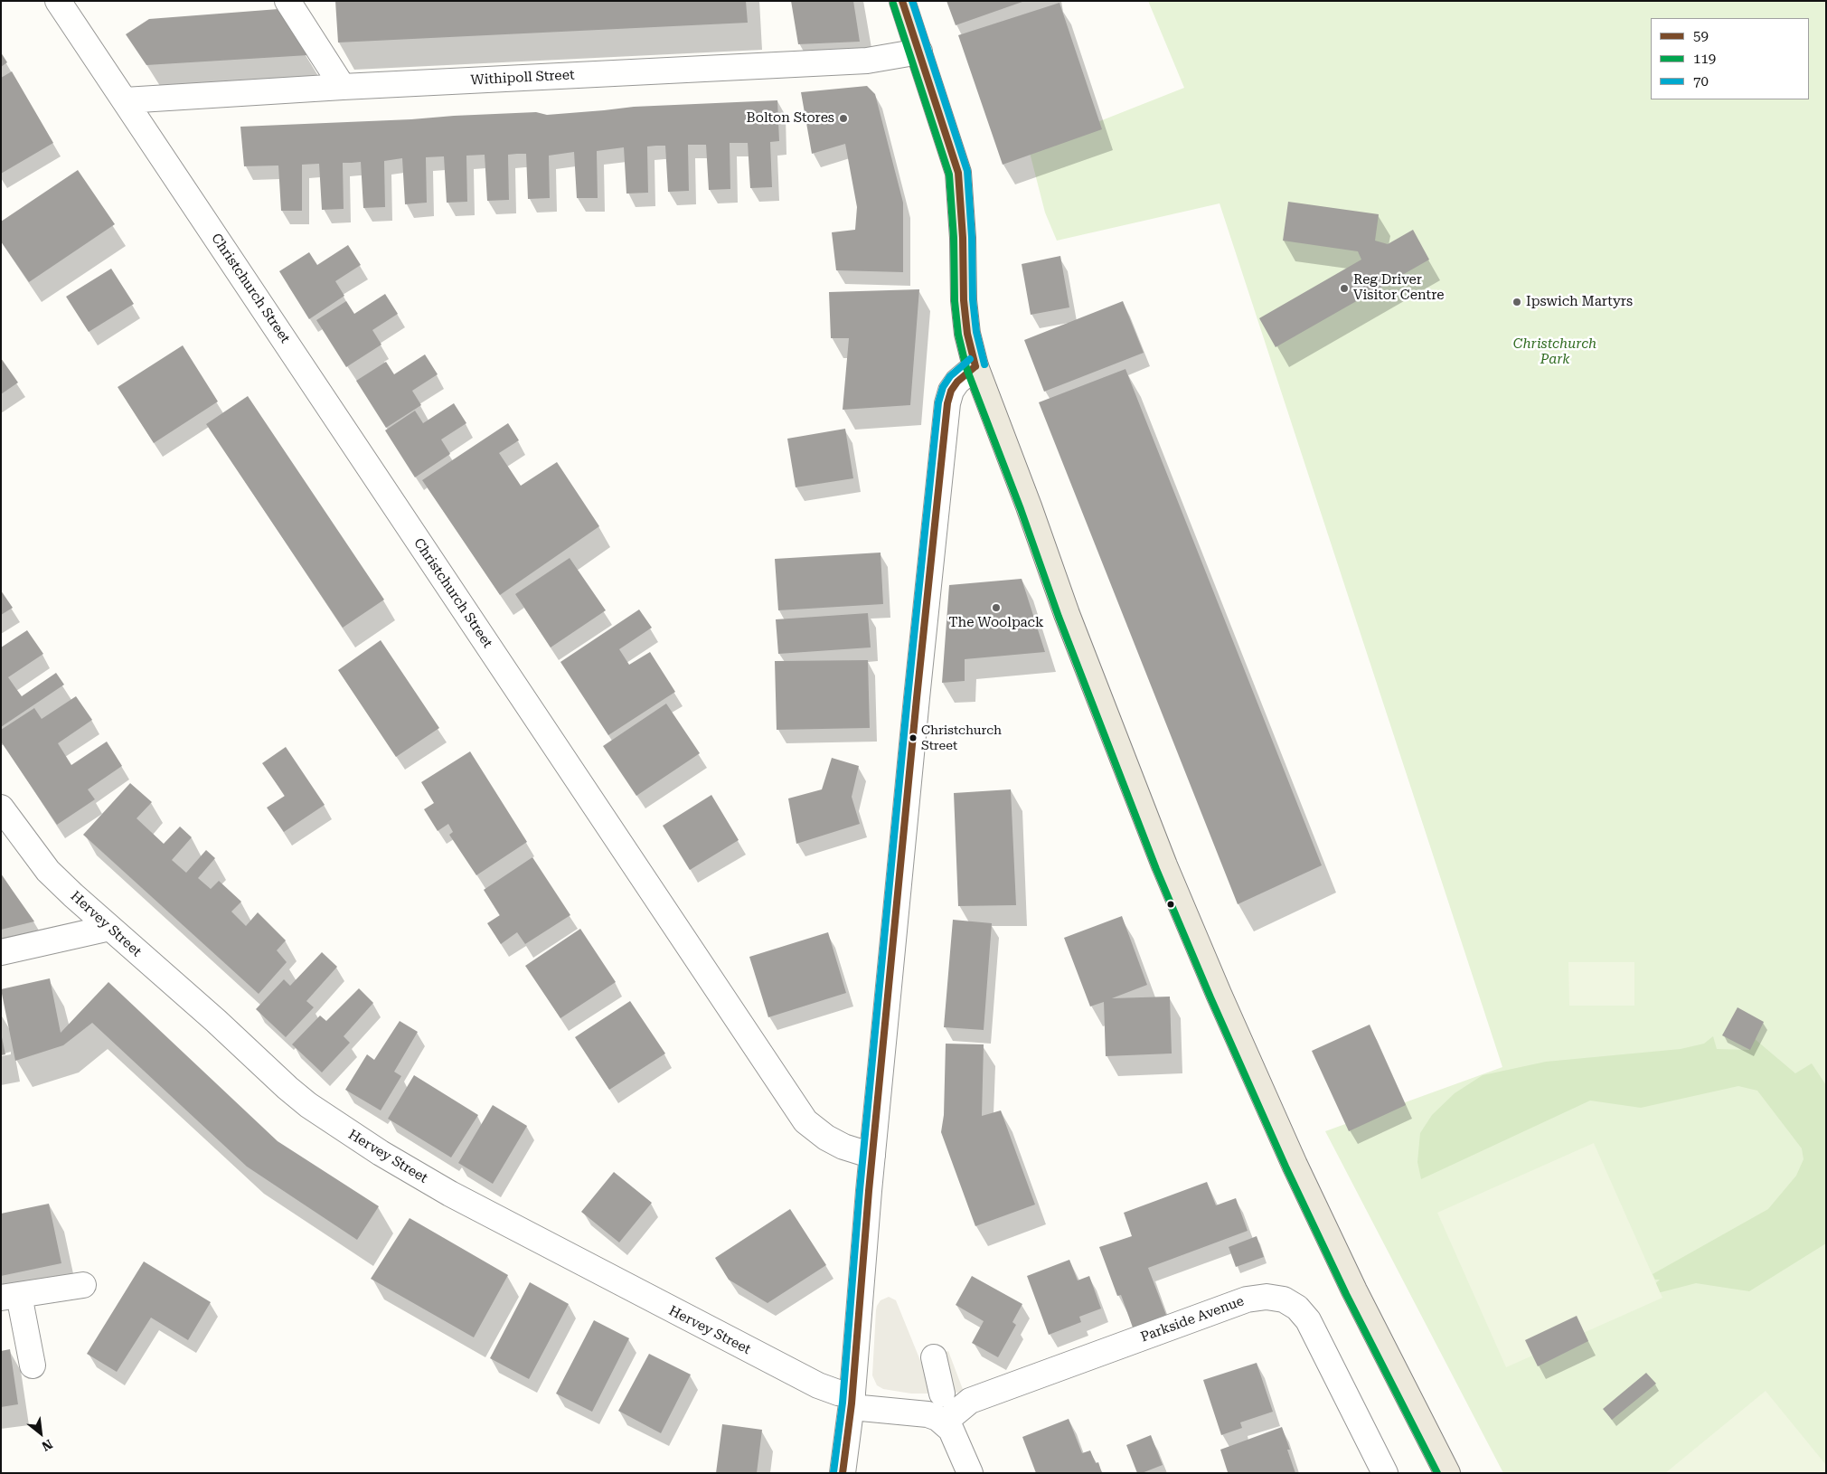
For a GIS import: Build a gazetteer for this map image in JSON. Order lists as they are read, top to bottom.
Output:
{
  "streets": {
    "street": [
      "Withipoll Street",
      "Christchurch Street",
      "Hervey Street",
      "Parkside Avenue"
    ]
  },
  "crossings": [
    ["Withipoll Street", "Christchurch Street"],
    ["Hervey Street", "Parkside Avenue"]
  ],
  "parks": ["Christchurch Park"],
  "places": [
    "Bolton Stores",
    "Reg Driver Visitor Centre",
    "Ipswich Martyrs",
    "The Woolpack",
    "Christchurch Street"
  ],
  "lines": ["transit line 59", "transit line 70", "transit line 119"],
  "legend": ["59", "119", "70"],
  "north": "bottom right"
}
